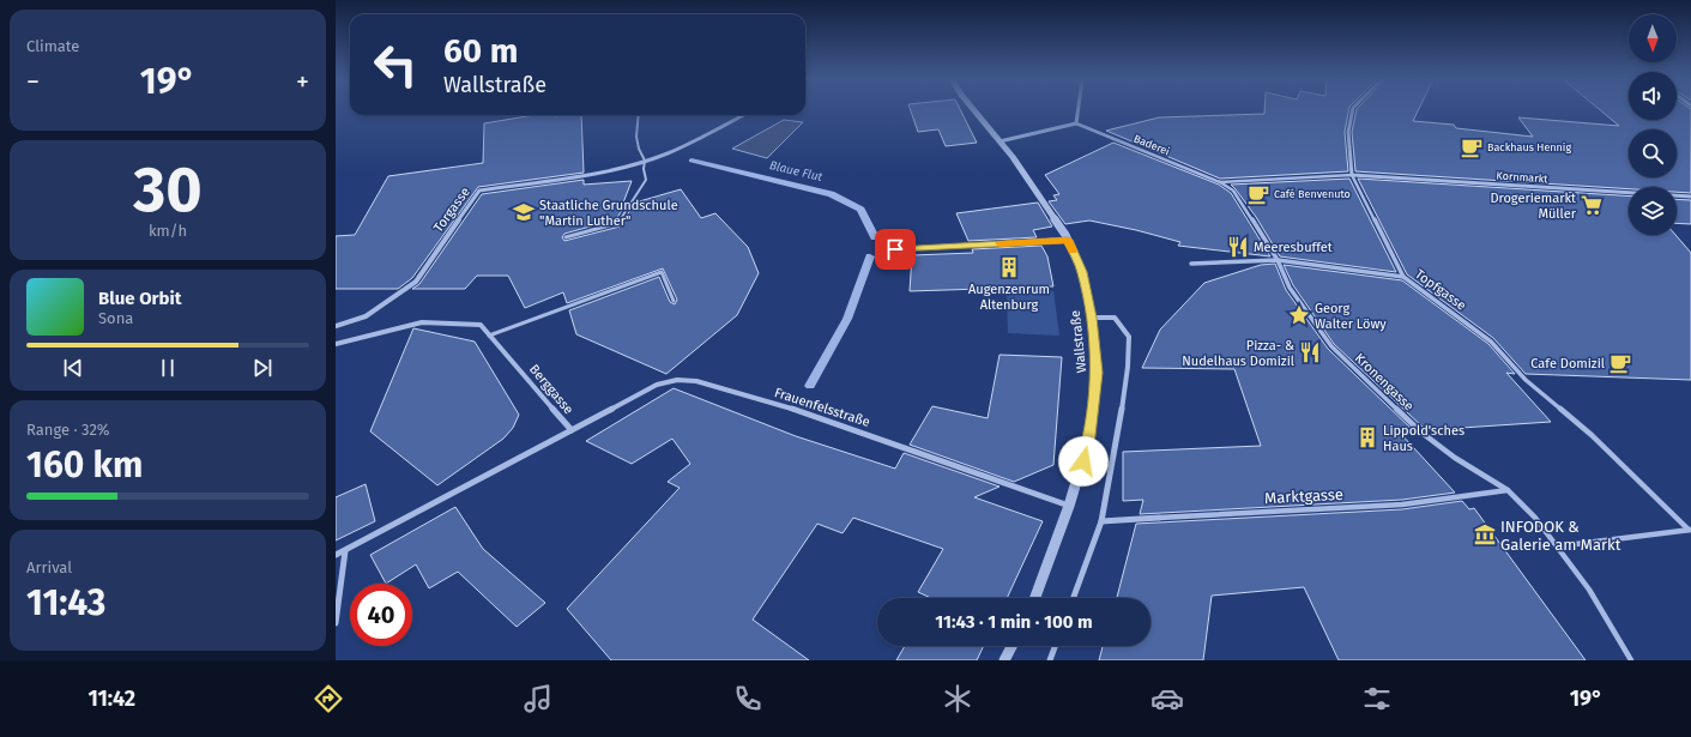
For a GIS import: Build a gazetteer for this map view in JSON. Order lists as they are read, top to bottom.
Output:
{
  "streets": {
    "street": [
      "Baderei",
      "Kornmarkt",
      "Torgasse",
      "Topfgasse",
      "Wallstraße",
      "Kronengasse",
      "Berggasse",
      "Frauenfelsstraße",
      "Marktgasse"
    ]
  },
  "crossings": [
    ["Baderei", "Kornmarkt"],
    ["Baderei", "Topfgasse"],
    ["Baderei", "Kronengasse"],
    ["Kornmarkt", "Topfgasse"],
    ["Wallstraße", "Frauenfelsstraße"],
    ["Kronengasse", "Marktgasse"],
    ["Berggasse", "Frauenfelsstraße"]
  ],
  "water": ["Blaue Flut"],
  "places": {
    "cafe": ["Backhaus Hennig", "Café Benvenuto", "Cafe Domizil"],
    "supermarket": ["Drogeriemarkt Müller"],
    "school or university": ["Staatliche Grundschule \"Martin Luther\""],
    "restaurant": ["Meeresbuffet", "Pizza- & Nudelhaus Domizil"],
    "building": ["Augenzenrum Altenburg", "Lippold'sches Haus"],
    "place": ["Georg Walter Löwy"],
    "museum": ["INFODOK & Galerie am Markt"]
  },
  "north": "bottom",
  "page": {
    "tile": [
      "Climate",
      ["30", "km/h"],
      ["Range · 32%", "160 km"],
      ["Arrival", "11:43"]
    ],
    "turn": ["60 m", "Wallstraße"],
    "heat": ["−", "19°", "+"],
    "song": ["Blue Orbit", "Sona"],
    "limit": "40",
    "trip": "11:43 · 1 min · 100 m",
    "tabs": ["11:42", "19°"]
  }
}
